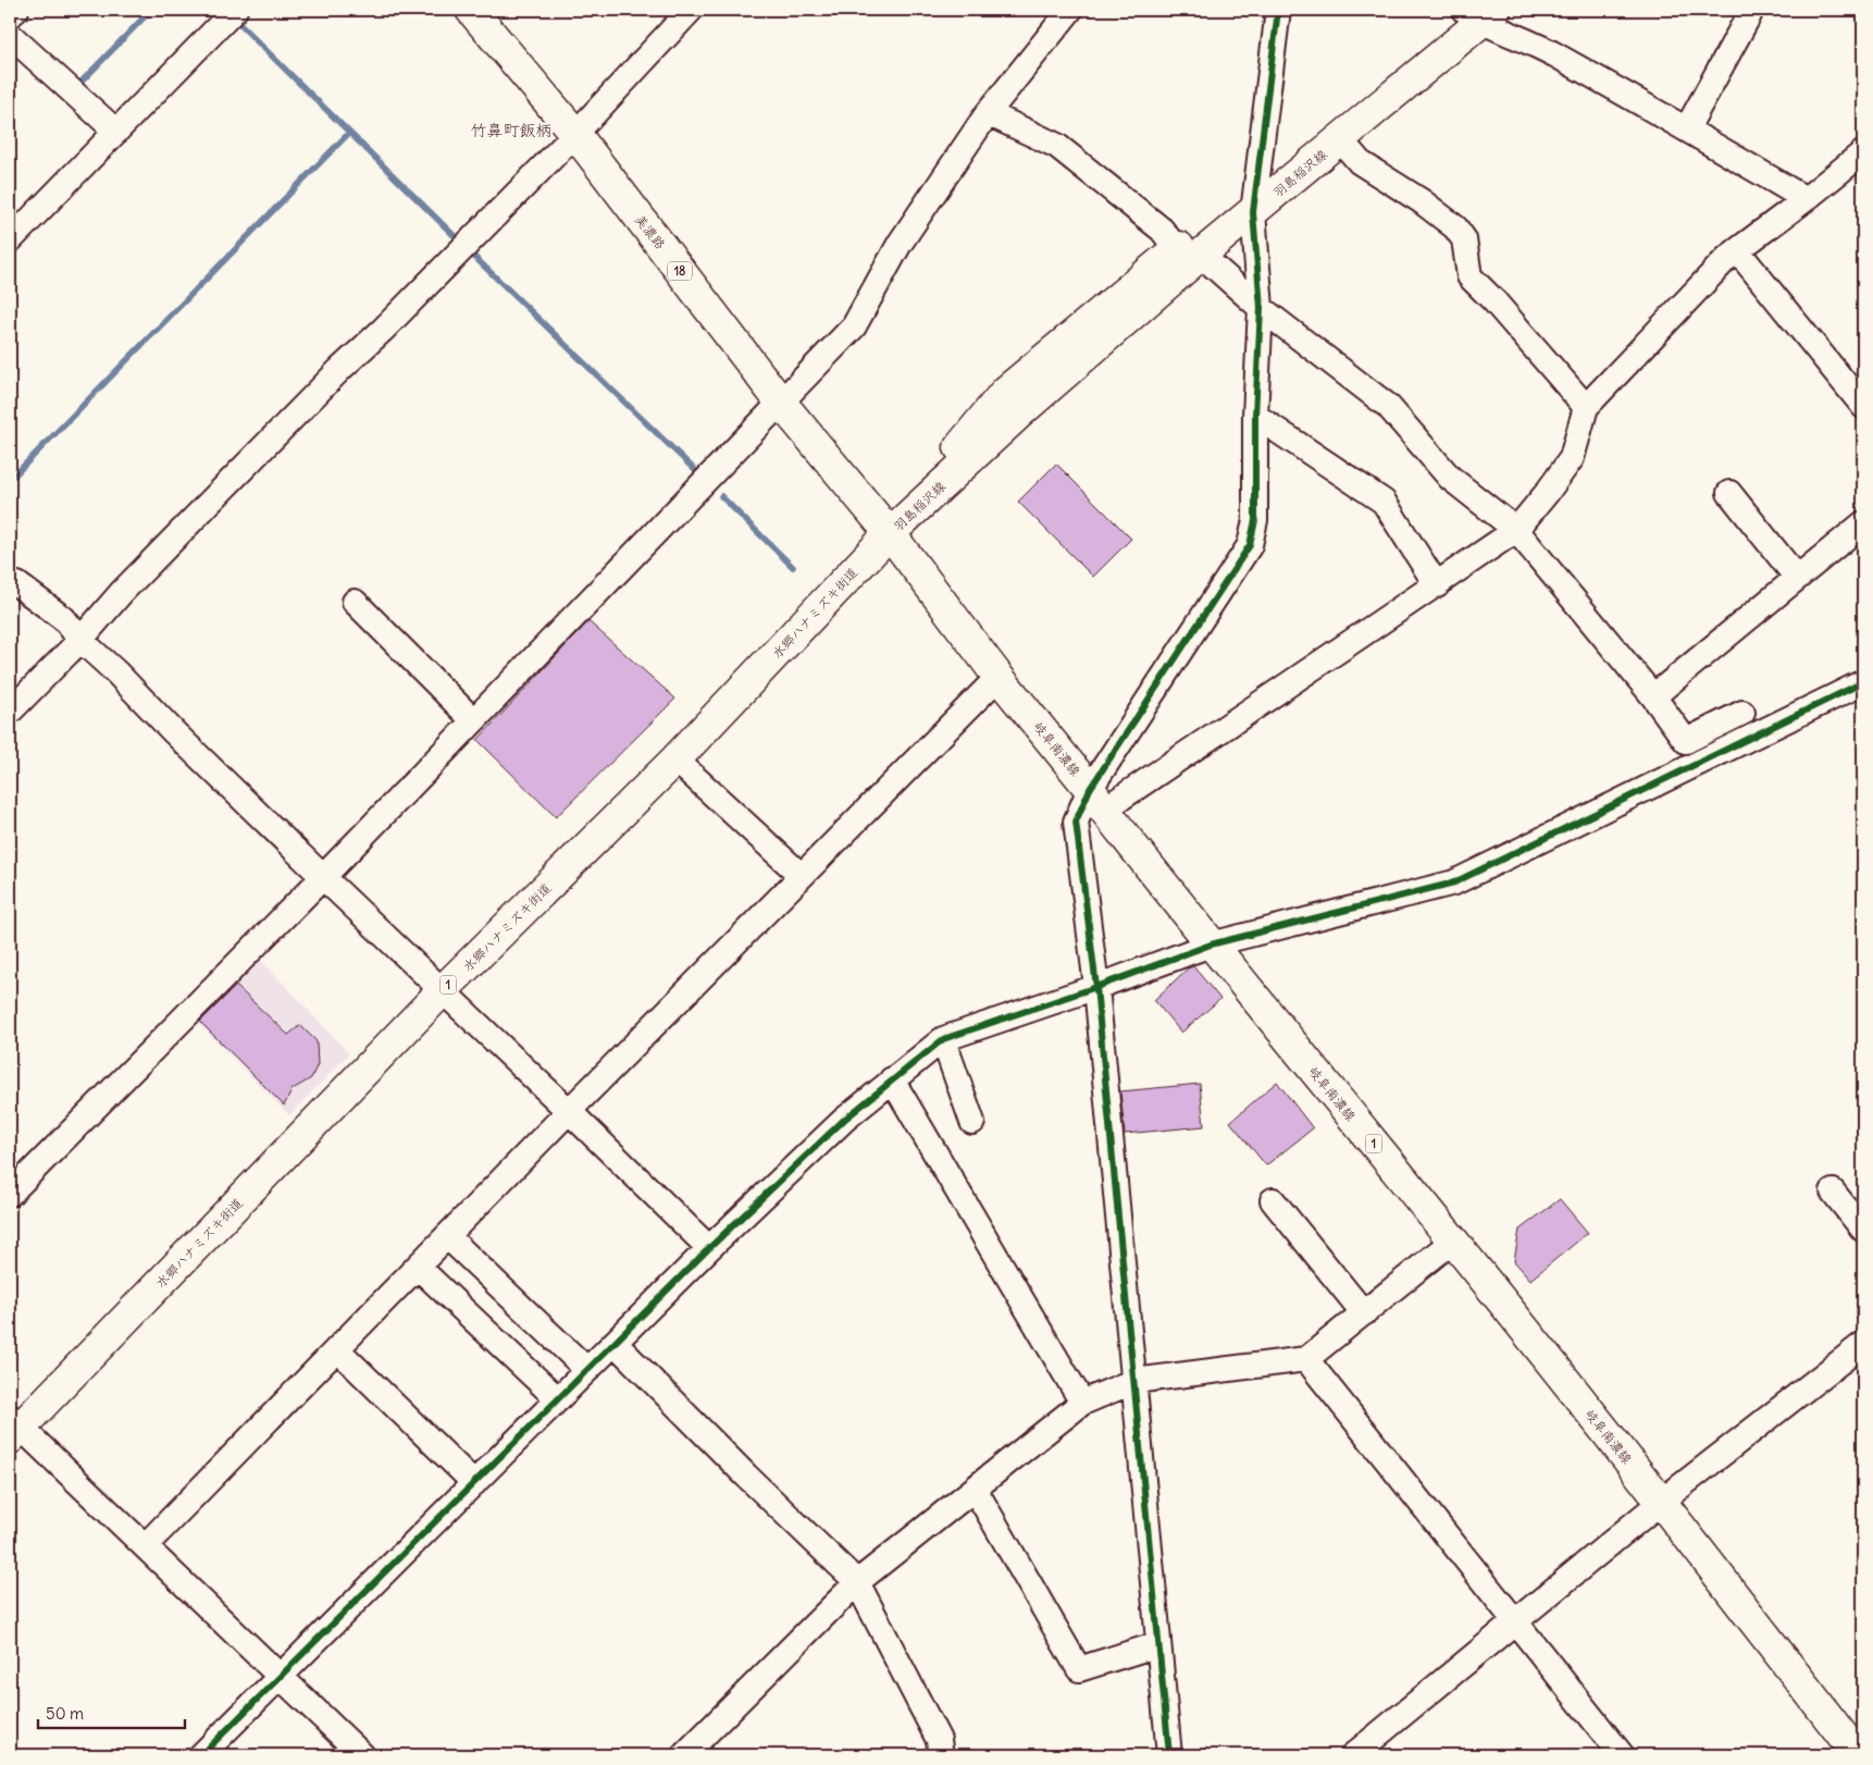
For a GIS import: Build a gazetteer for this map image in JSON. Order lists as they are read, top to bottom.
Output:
{
  "streets": {
    "main road": [
      "羽島稲沢線",
      "美濃路",
      "18",
      "水郷ハナミズキ街道",
      "岐阜南濃線",
      "1"
    ]
  },
  "crossings": [
    ["羽島稲沢線", "美濃路"],
    ["羽島稲沢線", "水郷ハナミズキ街道"],
    ["羽島稲沢線", "岐阜南濃線"],
    ["美濃路", "水郷ハナミズキ街道"],
    ["美濃路", "岐阜南濃線"],
    ["水郷ハナミズキ街道", "岐阜南濃線"]
  ],
  "districts": ["竹鼻町飯柄"],
  "scale_bar": "50 m"
}
